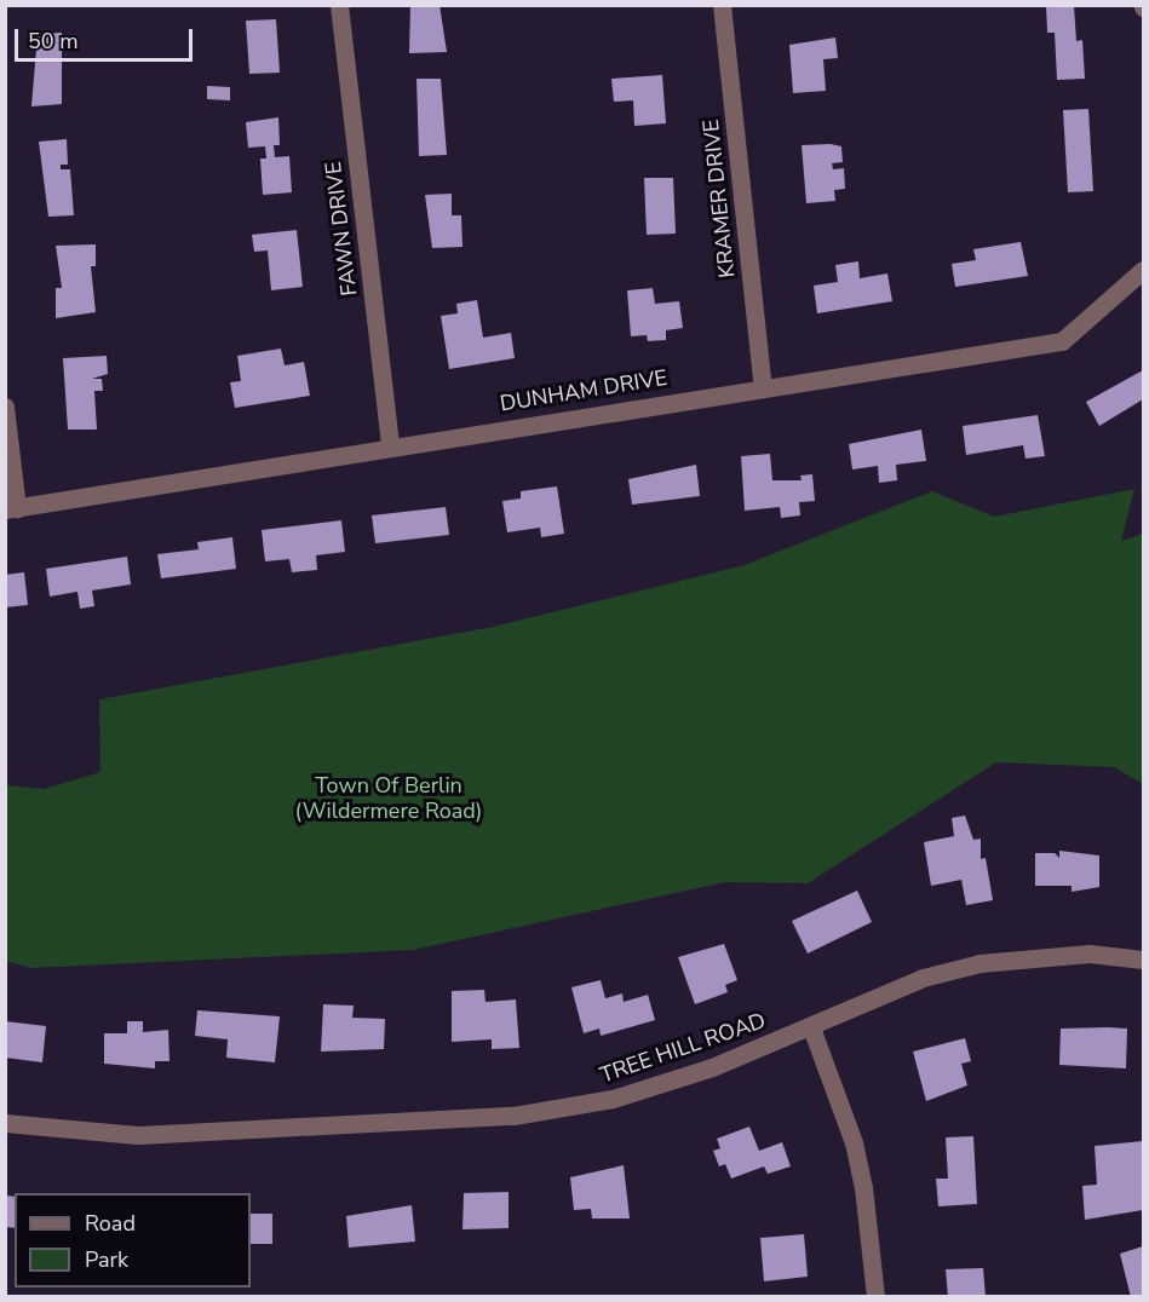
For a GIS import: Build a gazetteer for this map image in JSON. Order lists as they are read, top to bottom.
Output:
{
  "streets": {
    "street": [
      "KRAMER DRIVE",
      "FAWN DRIVE",
      "DUNHAM DRIVE",
      "TREE HILL ROAD"
    ]
  },
  "crossings": [
    ["KRAMER DRIVE", "DUNHAM DRIVE"],
    ["FAWN DRIVE", "DUNHAM DRIVE"]
  ],
  "parks": ["Town Of Berlin (Wildermere Road)"],
  "legend": ["Road", "Park"],
  "scale_bar": "50 m"
}
